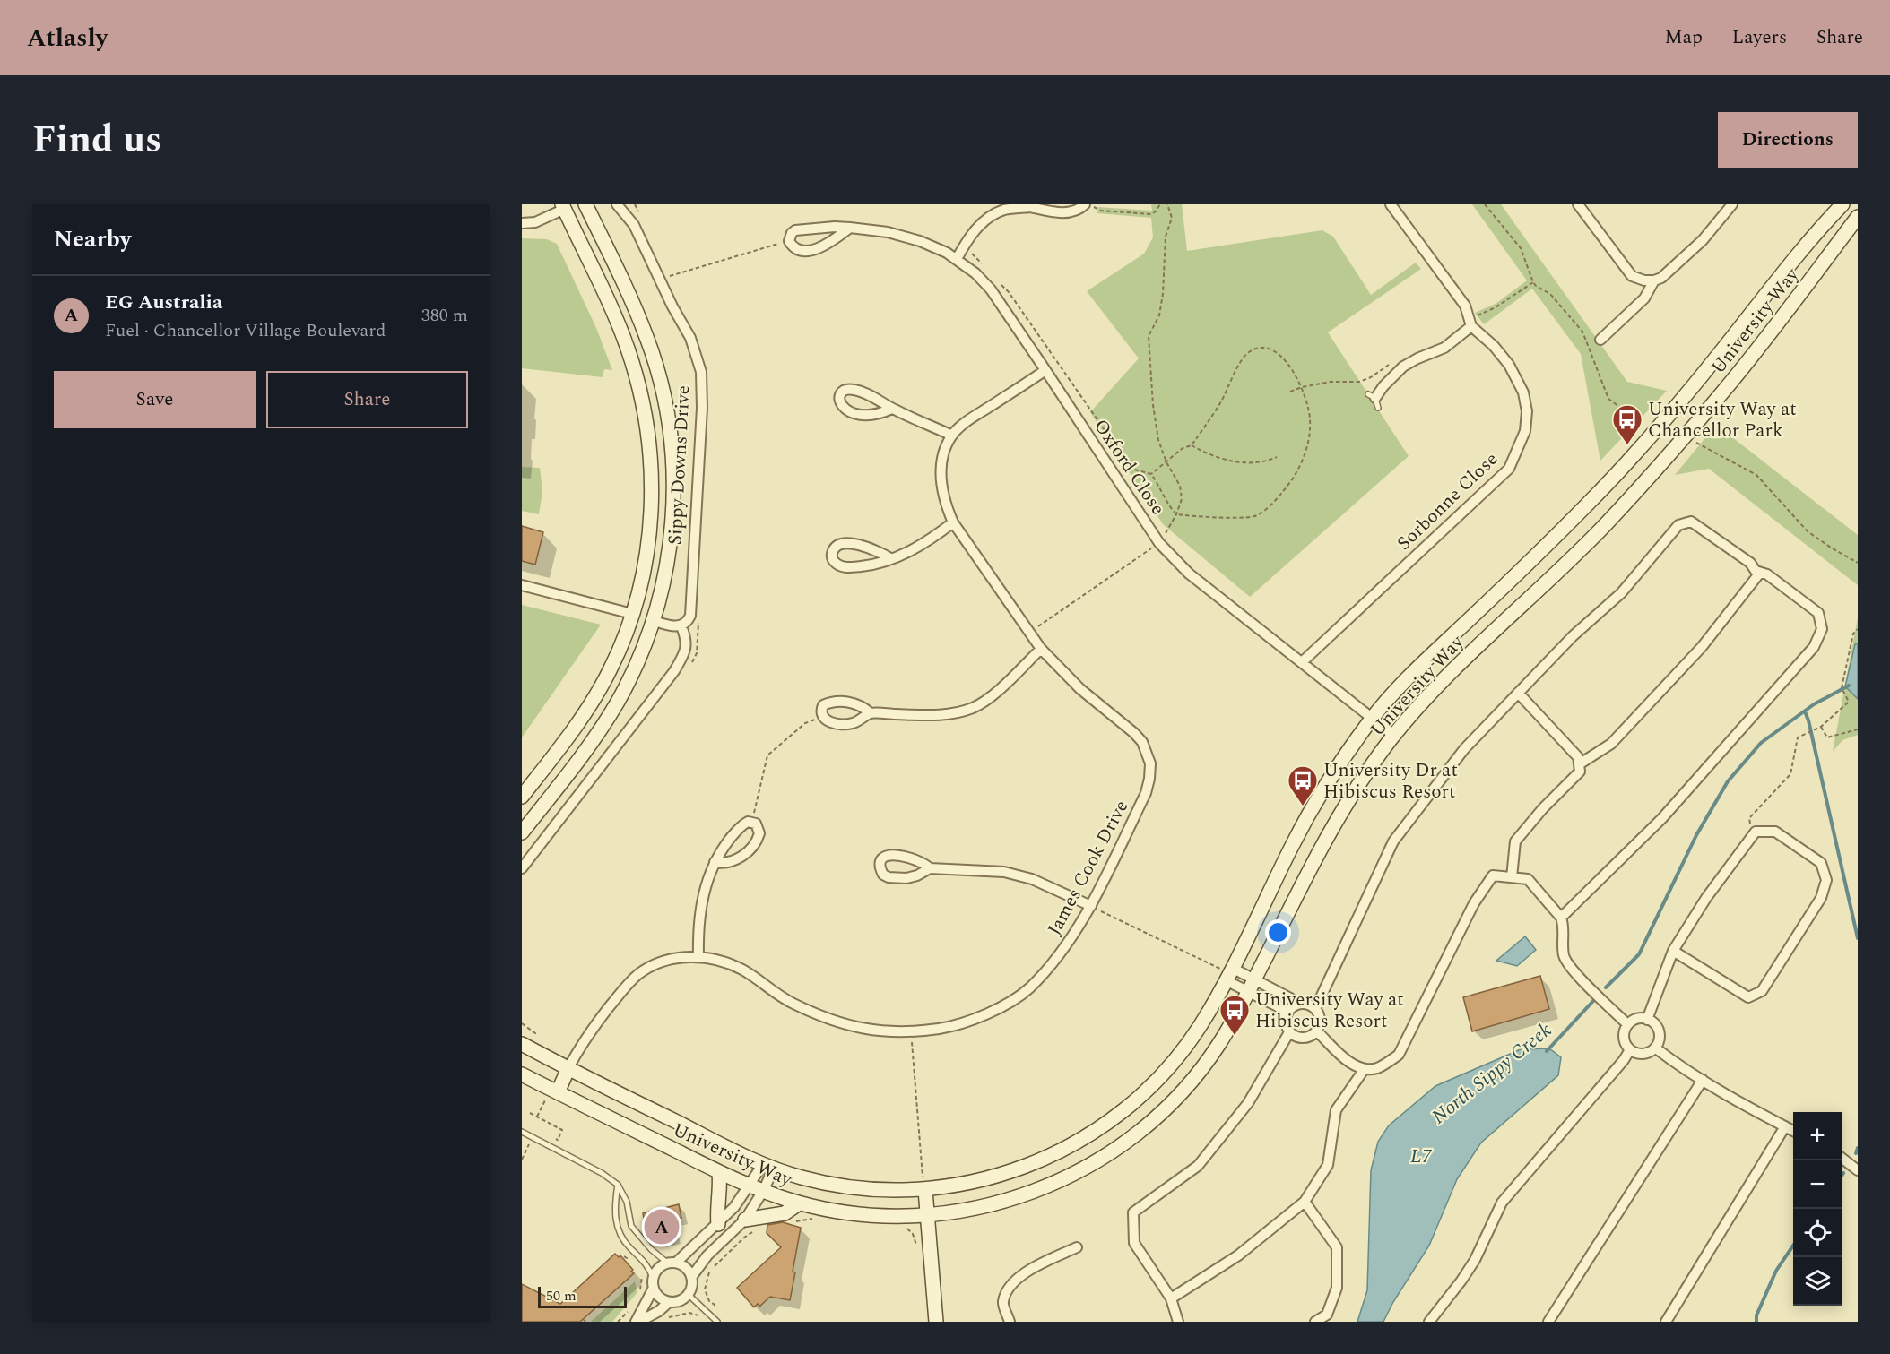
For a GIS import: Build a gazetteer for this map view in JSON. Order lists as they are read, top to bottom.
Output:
{
  "streets": {
    "main road": ["University Way", "Sippy Downs Drive"],
    "street": ["Oxford Close", "Sorbonne Close", "James Cook Drive"]
  },
  "crossings": [
    ["University Way", "Oxford Close"],
    ["University Way", "James Cook Drive"],
    ["Oxford Close", "Sorbonne Close"],
    ["Oxford Close", "James Cook Drive"]
  ],
  "water": ["North Sippy Creek", "L7"],
  "places": {
    "bus stop": ["University Way at Chancellor Park", "University Dr at Hibiscus Resort", "University Way at Hibiscus Resort"]
  },
  "scale_bar": "50 m",
  "page": {
    "header": "Atlasly",
    "nav": ["Map", "Layers", "Share"],
    "title": "Find us",
    "buttons": [
      "Directions",
      ["Save", "Share"]
    ],
    "heading": "Nearby",
    "list": [
      {
        "mark": "A",
        "name": "EG Australia",
        "note": "Fuel · Chancellor Village Boulevard",
        "value": "380 m"
      }
    ],
    "map_buttons": ["+", "−"],
    "pins": "A",
    "scale": "50 m"
  }
}
